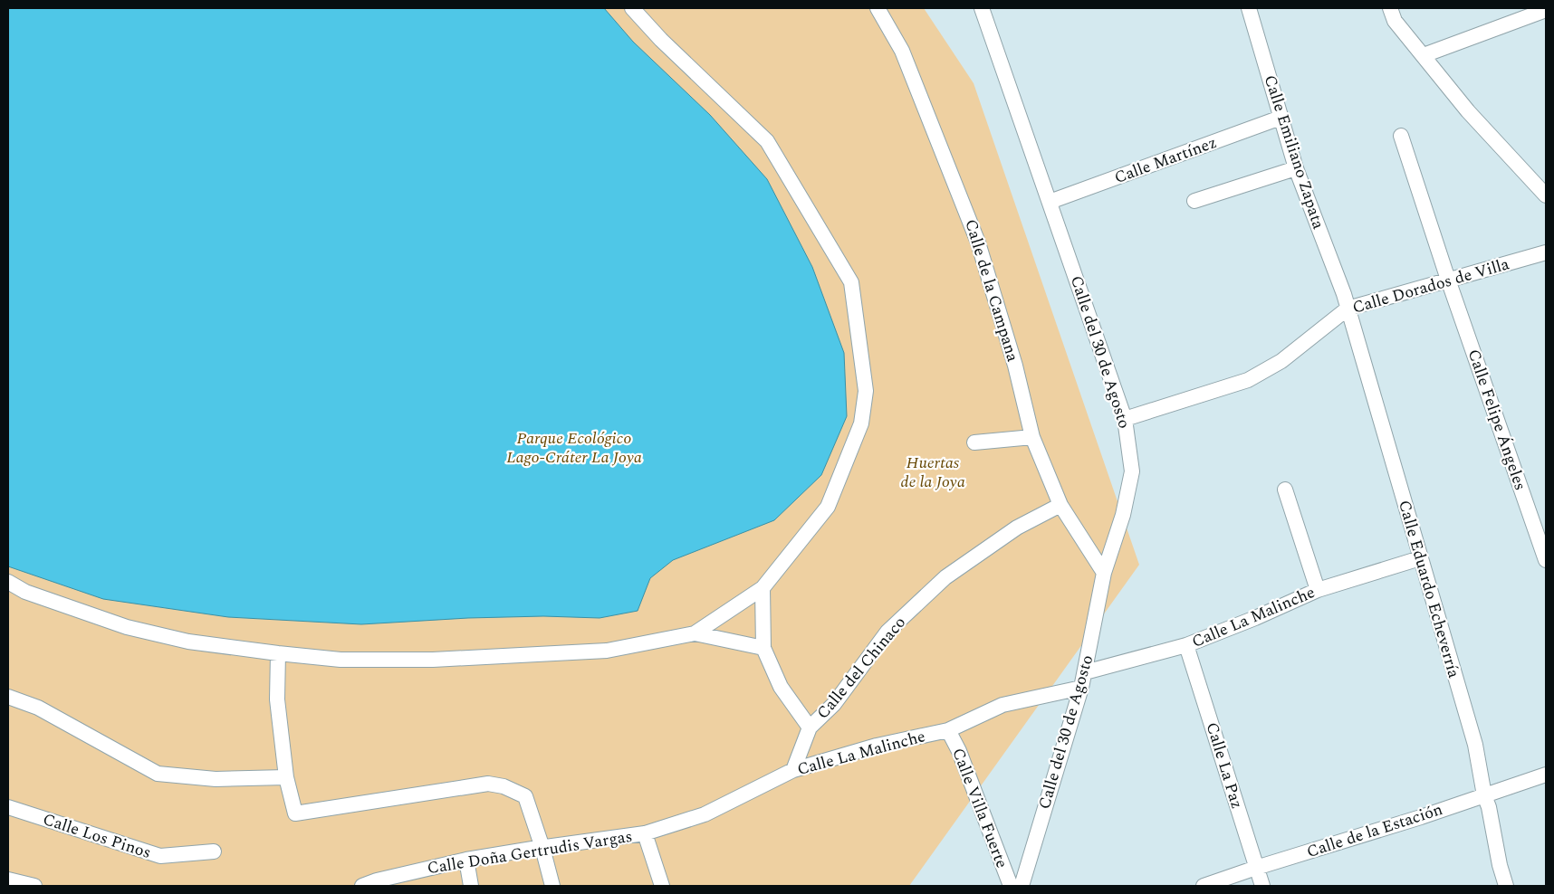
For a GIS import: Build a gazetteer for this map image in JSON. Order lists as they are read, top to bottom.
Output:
{
  "streets": {
    "street": [
      "Calle Emiliano Zapata",
      "Calle Martínez",
      "Calle Dorados de Villa",
      "Calle de la Campana",
      "Calle del 30 de Agosto",
      "Calle Felipe Ángeles",
      "Calle Eduardo Echeverría",
      "Calle La Malinche",
      "Calle del Chinaco",
      "Calle La Paz",
      "Calle Villa Fuerte",
      "Calle de la Estación",
      "Calle Los Pinos",
      "Calle Doña Gertrudis Vargas"
    ]
  },
  "crossings": [
    ["Calle Emiliano Zapata", "Calle Martínez"],
    ["Calle Emiliano Zapata", "Calle Eduardo Echeverría"],
    ["Calle Martínez", "Calle del 30 de Agosto"],
    ["Calle Dorados de Villa", "Calle del 30 de Agosto"],
    ["Calle Dorados de Villa", "Calle Felipe Ángeles"],
    ["Calle Dorados de Villa", "Calle Eduardo Echeverría"],
    ["Calle de la Campana", "Calle del 30 de Agosto"],
    ["Calle de la Campana", "Calle del Chinaco"],
    ["Calle del 30 de Agosto", "Calle La Malinche"],
    ["Calle Eduardo Echeverría", "Calle La Malinche"],
    ["Calle Eduardo Echeverría", "Calle de la Estación"],
    ["Calle La Malinche", "Calle del Chinaco"],
    ["Calle La Malinche", "Calle La Paz"],
    ["Calle La Malinche", "Calle Villa Fuerte"],
    ["Calle La Malinche", "Calle Doña Gertrudis Vargas"],
    ["Calle La Paz", "Calle de la Estación"]
  ],
  "parks": ["Parque Ecológico Lago-Cráter La Joya", "Huertas de la Joya"]
}
